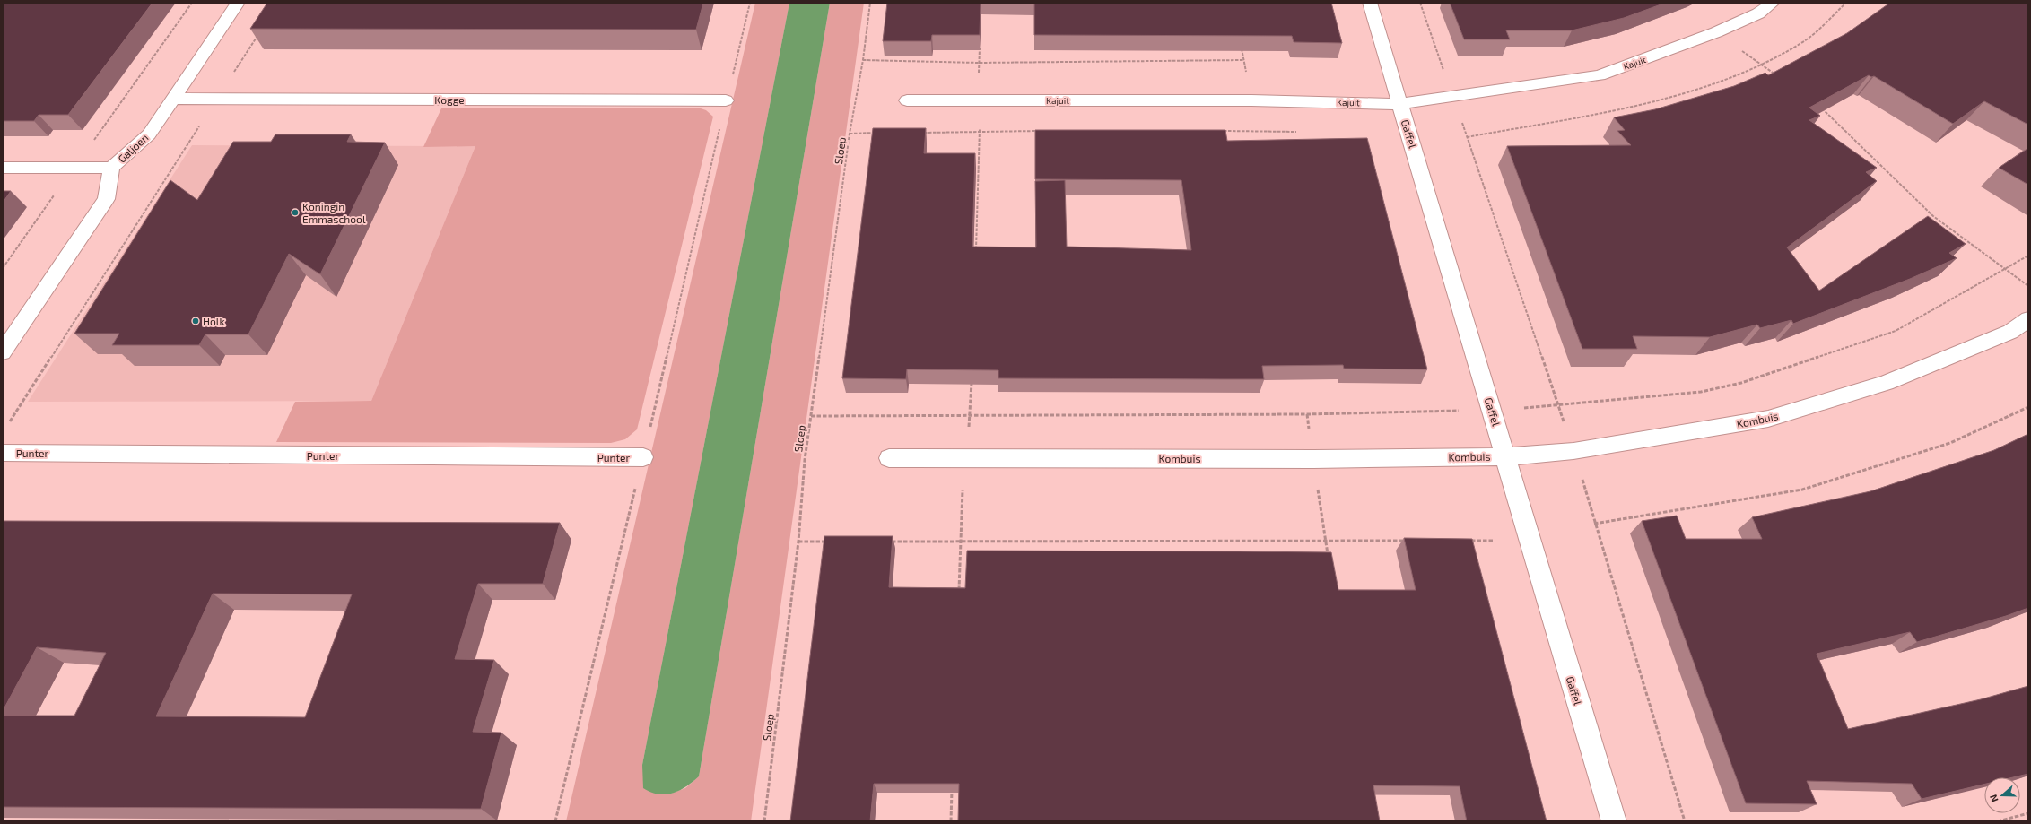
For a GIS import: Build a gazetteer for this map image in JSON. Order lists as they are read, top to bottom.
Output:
{
  "streets": {
    "street": [
      "Kajuit",
      "Kogge",
      "Gaffel",
      "Galjoen",
      "Kombuis",
      "Punter"
    ],
    "path": ["Sloep"]
  },
  "crossings": [
    ["Kajuit", "Gaffel"],
    ["Kogge", "Galjoen"],
    ["Gaffel", "Kombuis"]
  ],
  "places": ["Koningin Emmaschool", "Holk"],
  "north": "left"
}
